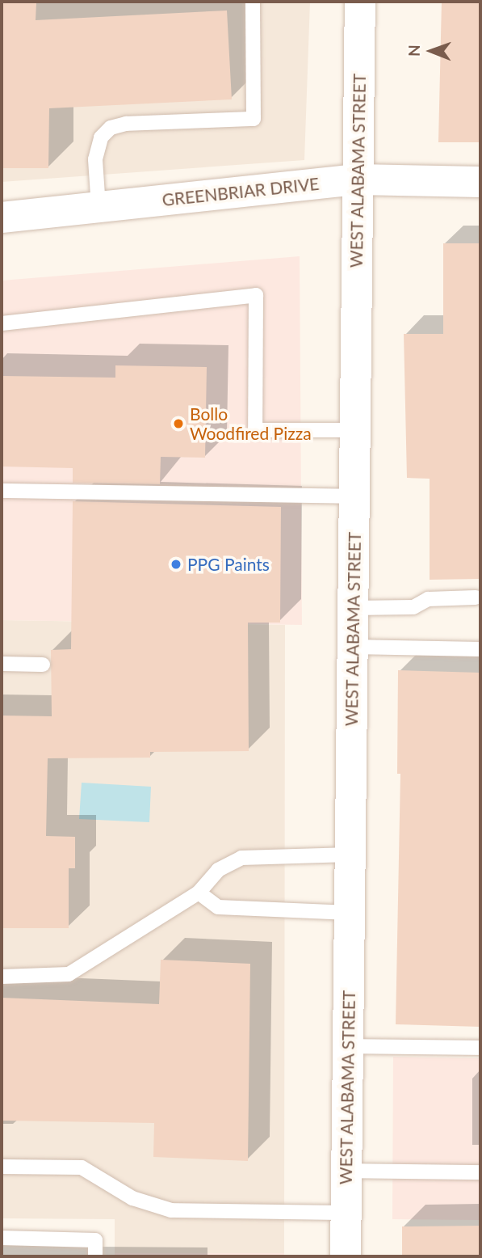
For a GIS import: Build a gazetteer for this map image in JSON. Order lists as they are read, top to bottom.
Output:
{
  "streets": {
    "street": ["WEST ALABAMA STREET", "GREENBRIAR DRIVE"]
  },
  "crossings": [
    ["WEST ALABAMA STREET", "GREENBRIAR DRIVE"]
  ],
  "places": ["Bollo Woodfired Pizza", "PPG Paints"],
  "north": "left"
}
